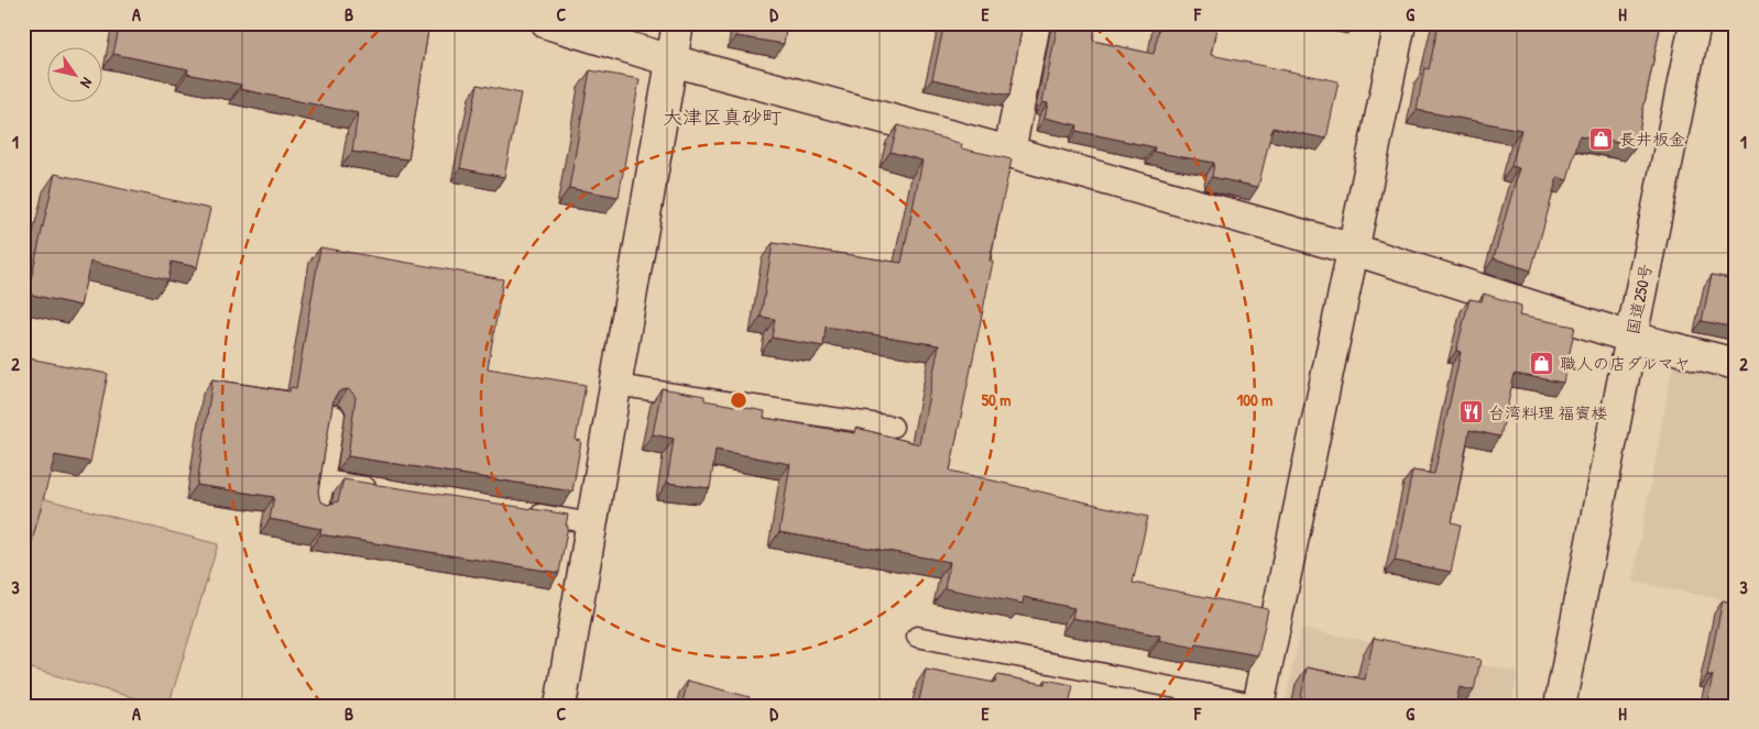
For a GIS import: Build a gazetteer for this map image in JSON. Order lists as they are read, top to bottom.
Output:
{
  "streets": {
    "main road": ["国道250号"]
  },
  "districts": ["大津区真砂町"],
  "places": {
    "shop": ["長井板金", "職人の店ダルマヤ"],
    "restaurant": ["台湾料理 福賓楼"]
  },
  "north": "bottom right",
  "grid": {
    "columns": [
      "A",
      "B",
      "C",
      "D",
      "E",
      "F",
      "G",
      "H"
    ],
    "rows": ["1", "2", "3"]
  },
  "rings": ["50 m", "100 m"]
}
